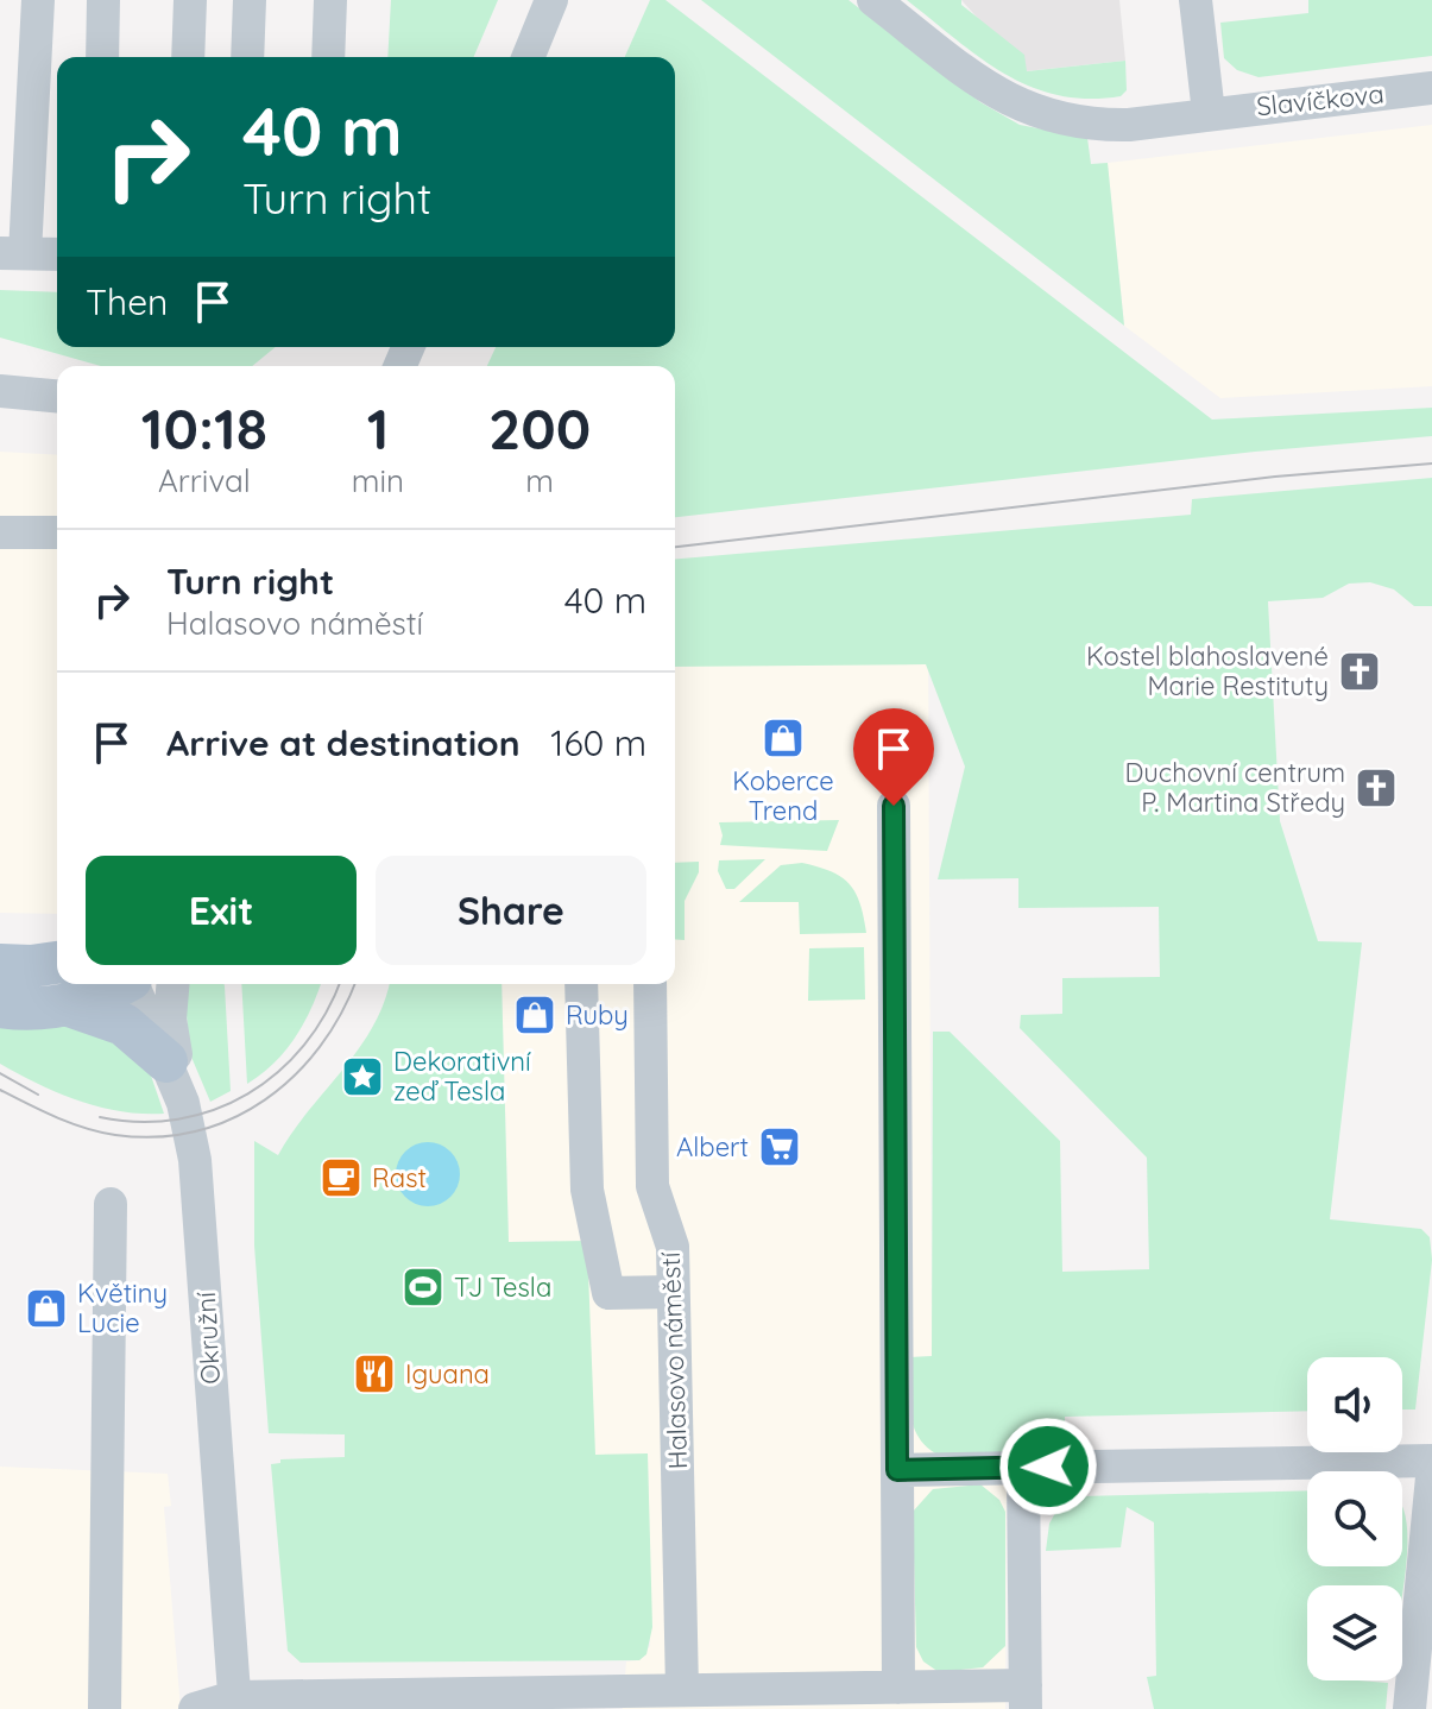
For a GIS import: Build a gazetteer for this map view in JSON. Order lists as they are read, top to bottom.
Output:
{
  "streets": {
    "street": ["Slavíčkova", "Okružní", "Halasovo náměstí"]
  },
  "places": {
    "church": ["Kostel blahoslavené Marie Restituty", "Duchovní centrum P. Martina Středy"],
    "shop": ["Koberce Trend", "Ruby", "Květiny Lucie"],
    "place": ["Dekorativní zeď Tesla"],
    "supermarket": ["Albert"],
    "cafe": ["Rast"],
    "sports": ["TJ Tesla"],
    "restaurant": ["Iguana"]
  },
  "page": {
    "turn": ["40 m", "Turn right"],
    "then": "Then",
    "eta": [
      "10:18",
      "Arrival",
      "1",
      "min",
      "200",
      "m"
    ],
    "list": [
      {
        "name": "Turn right",
        "note": "Halasovo náměstí",
        "value": "40 m"
      },
      {
        "name": "Arrive at destination",
        "value": "160 m"
      }
    ],
    "buttons": ["Exit", "Share"]
  }
}
